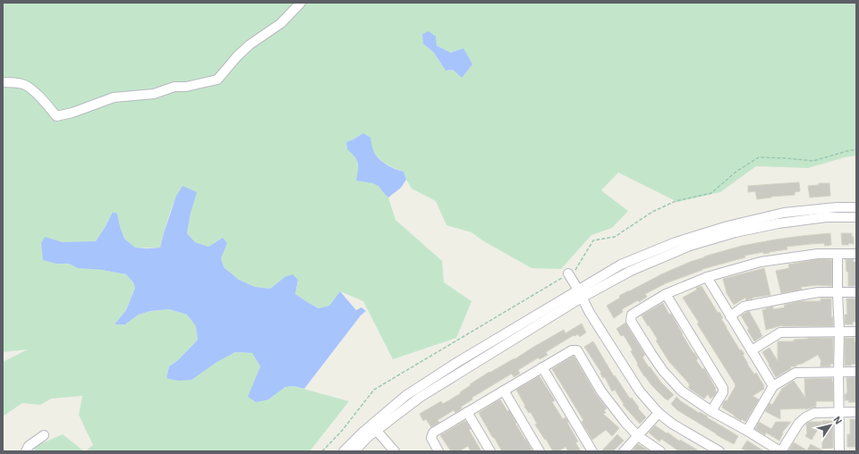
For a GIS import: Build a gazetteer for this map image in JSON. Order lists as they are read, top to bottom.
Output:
{
  "north": "top right"
}
